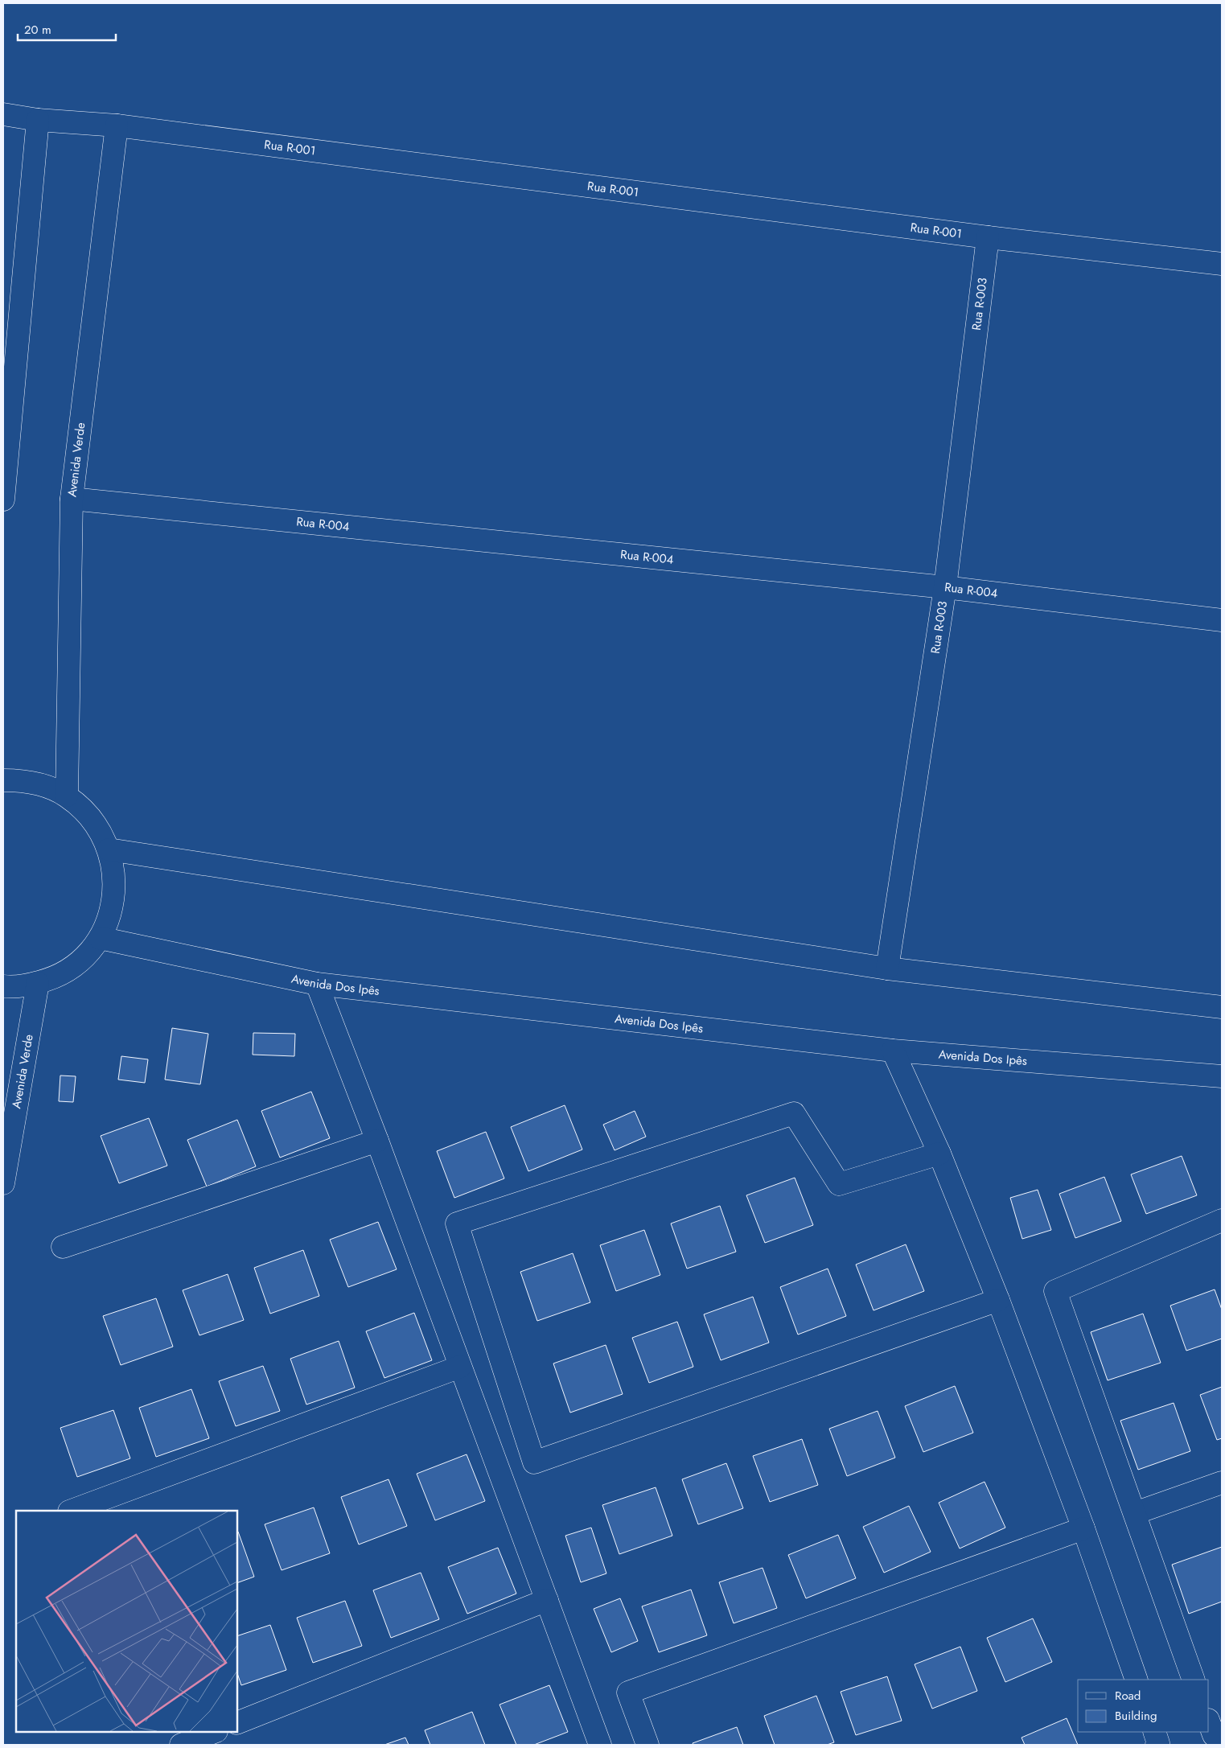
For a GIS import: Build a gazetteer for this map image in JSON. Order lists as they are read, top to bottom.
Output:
{
  "streets": {
    "street": [
      "Rua R-001",
      "Rua R-003",
      "Avenida Verde",
      "Rua R-004",
      "Avenida Dos Ipês"
    ]
  },
  "crossings": [
    ["Rua R-001", "Rua R-003"],
    ["Rua R-001", "Avenida Verde"],
    ["Rua R-003", "Rua R-004"],
    ["Avenida Verde", "Rua R-004"]
  ],
  "legend": ["Road", "Building"],
  "scale_bar": "20 m"
}
